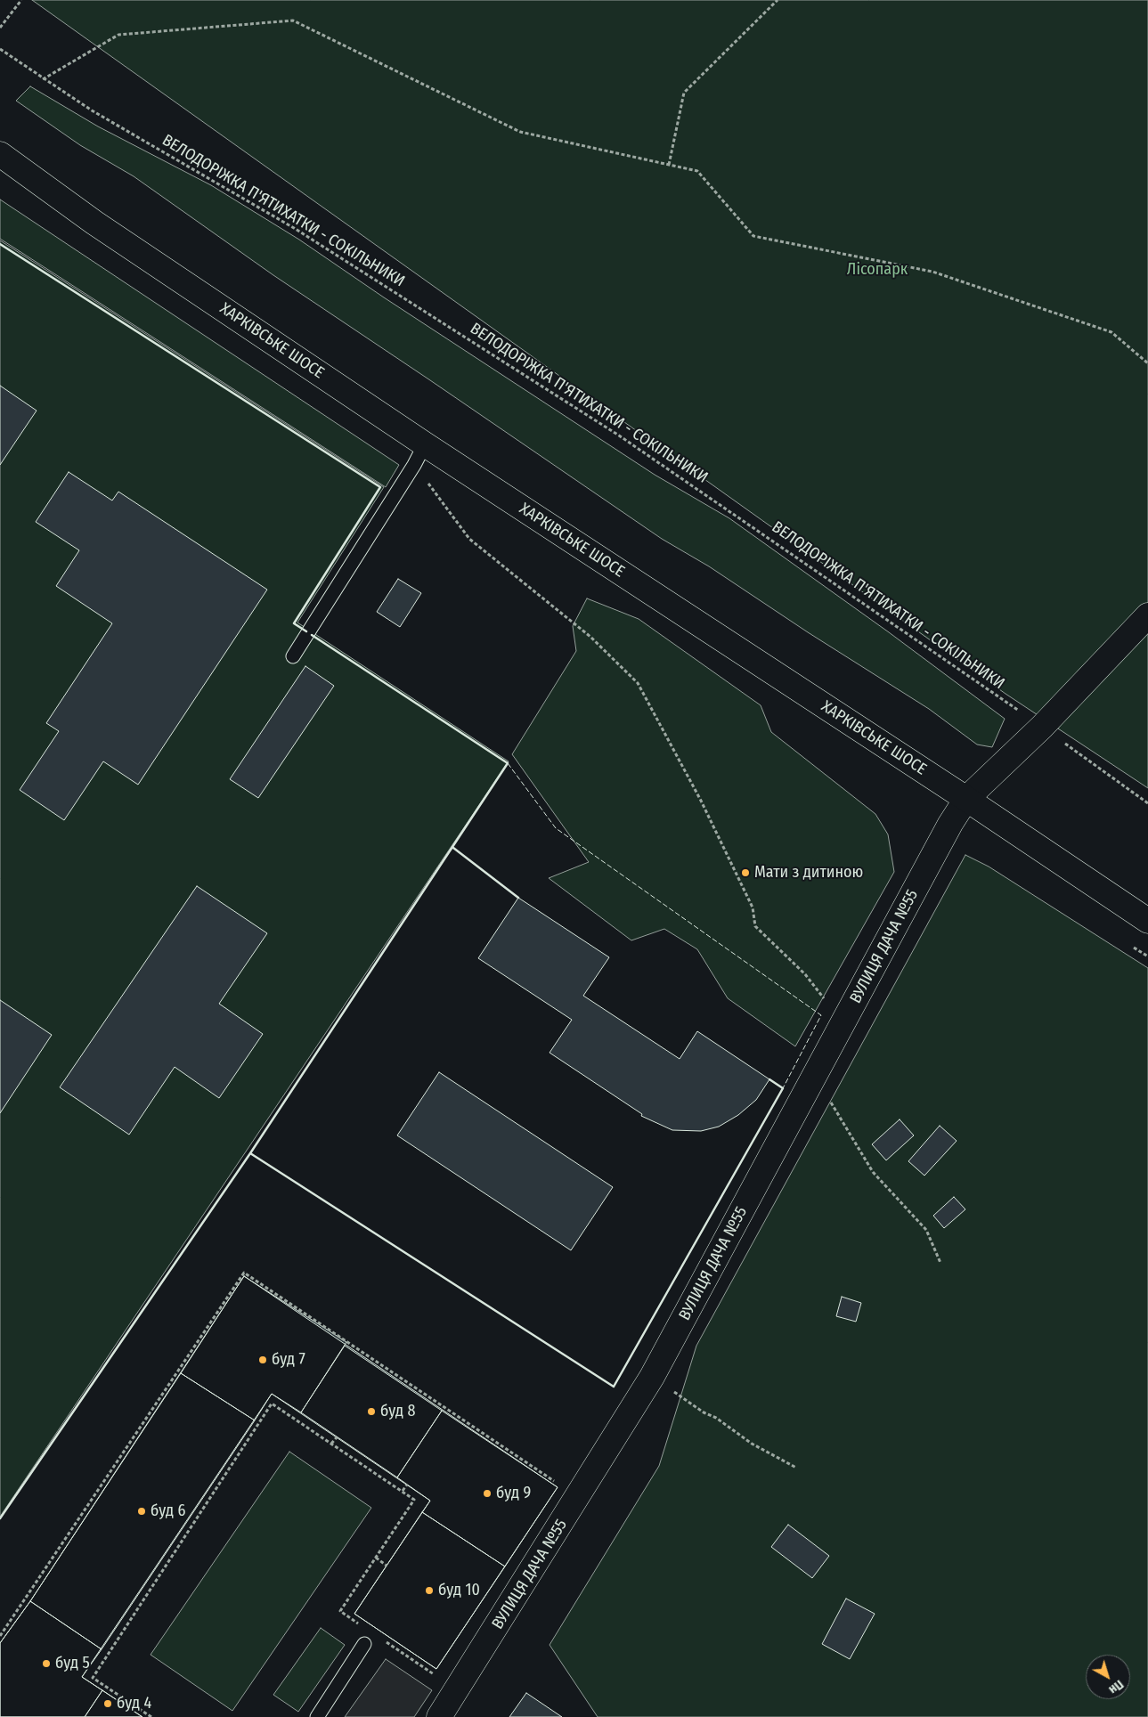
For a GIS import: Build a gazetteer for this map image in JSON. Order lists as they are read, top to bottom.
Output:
{
  "streets": {
    "main road": ["ХАРКІВСЬКЕ ШОСЕ", "ВУЛИЦЯ ДАЧА №55"],
    "path": ["ВЕЛОДОРІЖКА П'ЯТИХАТКИ - СОКІЛЬНИКИ"]
  },
  "crossings": [
    ["ВЕЛОДОРІЖКА П'ЯТИХАТКИ - СОКІЛЬНИКИ", "ВУЛИЦЯ ДАЧА №55"],
    ["ХАРКІВСЬКЕ ШОСЕ", "ВУЛИЦЯ ДАЧА №55"]
  ],
  "parks": ["Лісопарк"],
  "places": [
    "Мати з дитиною",
    "буд 7",
    "буд 8",
    "буд 9",
    "буд 6",
    "буд 10",
    "буд 5",
    "буд 4"
  ],
  "north": "bottom right"
}
